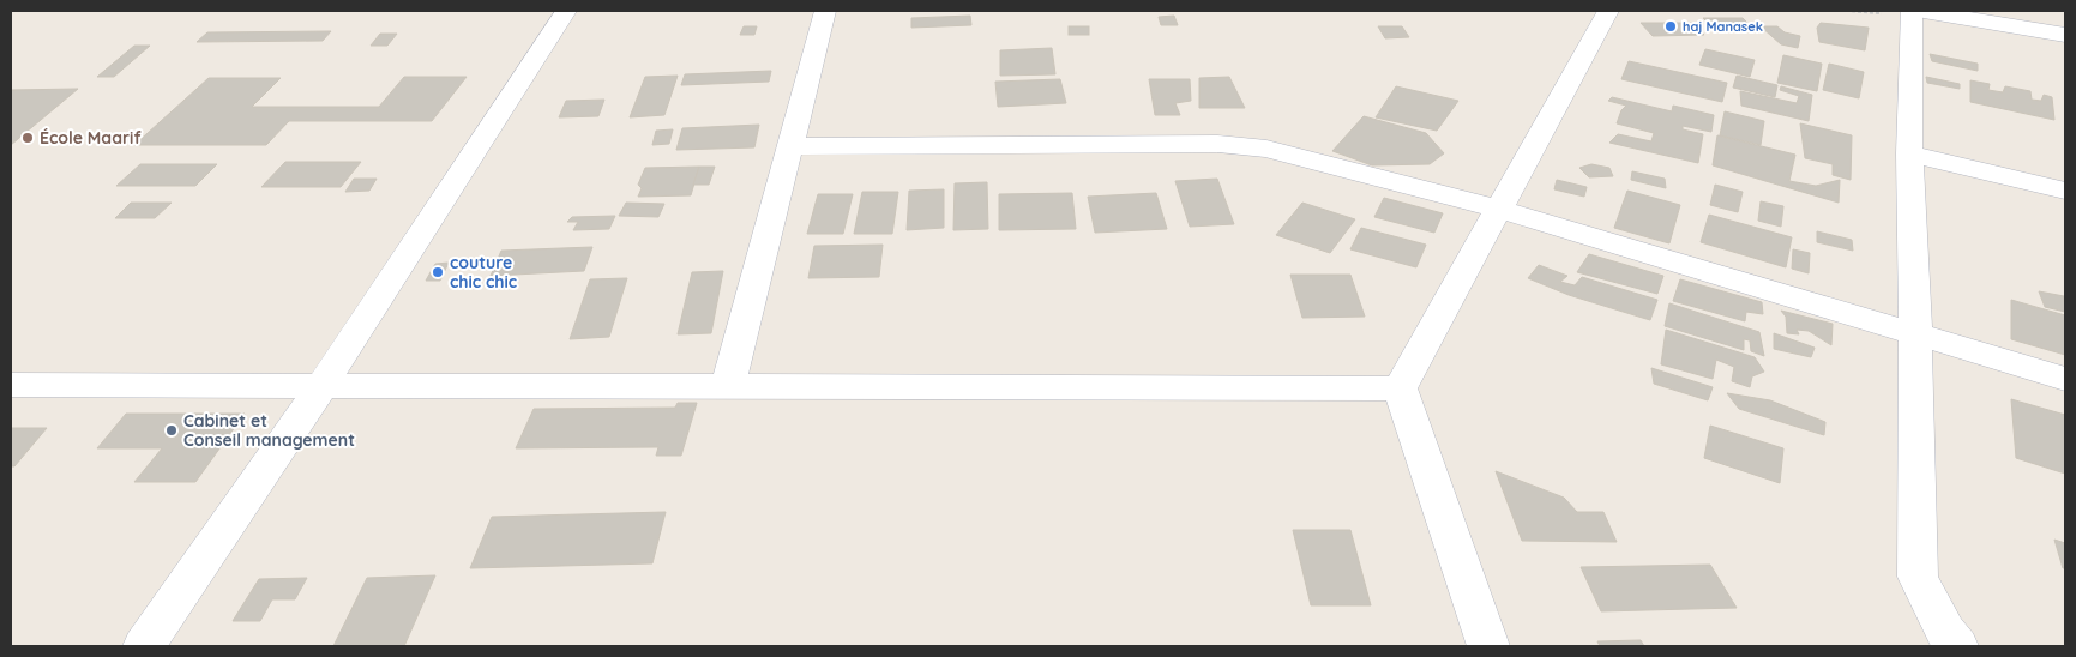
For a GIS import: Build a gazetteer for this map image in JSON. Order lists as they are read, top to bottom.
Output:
{
  "places": [
    "haj Manasek",
    "École Maarif",
    "couture chic chic",
    "Cabinet et Conseil management"
  ]
}
